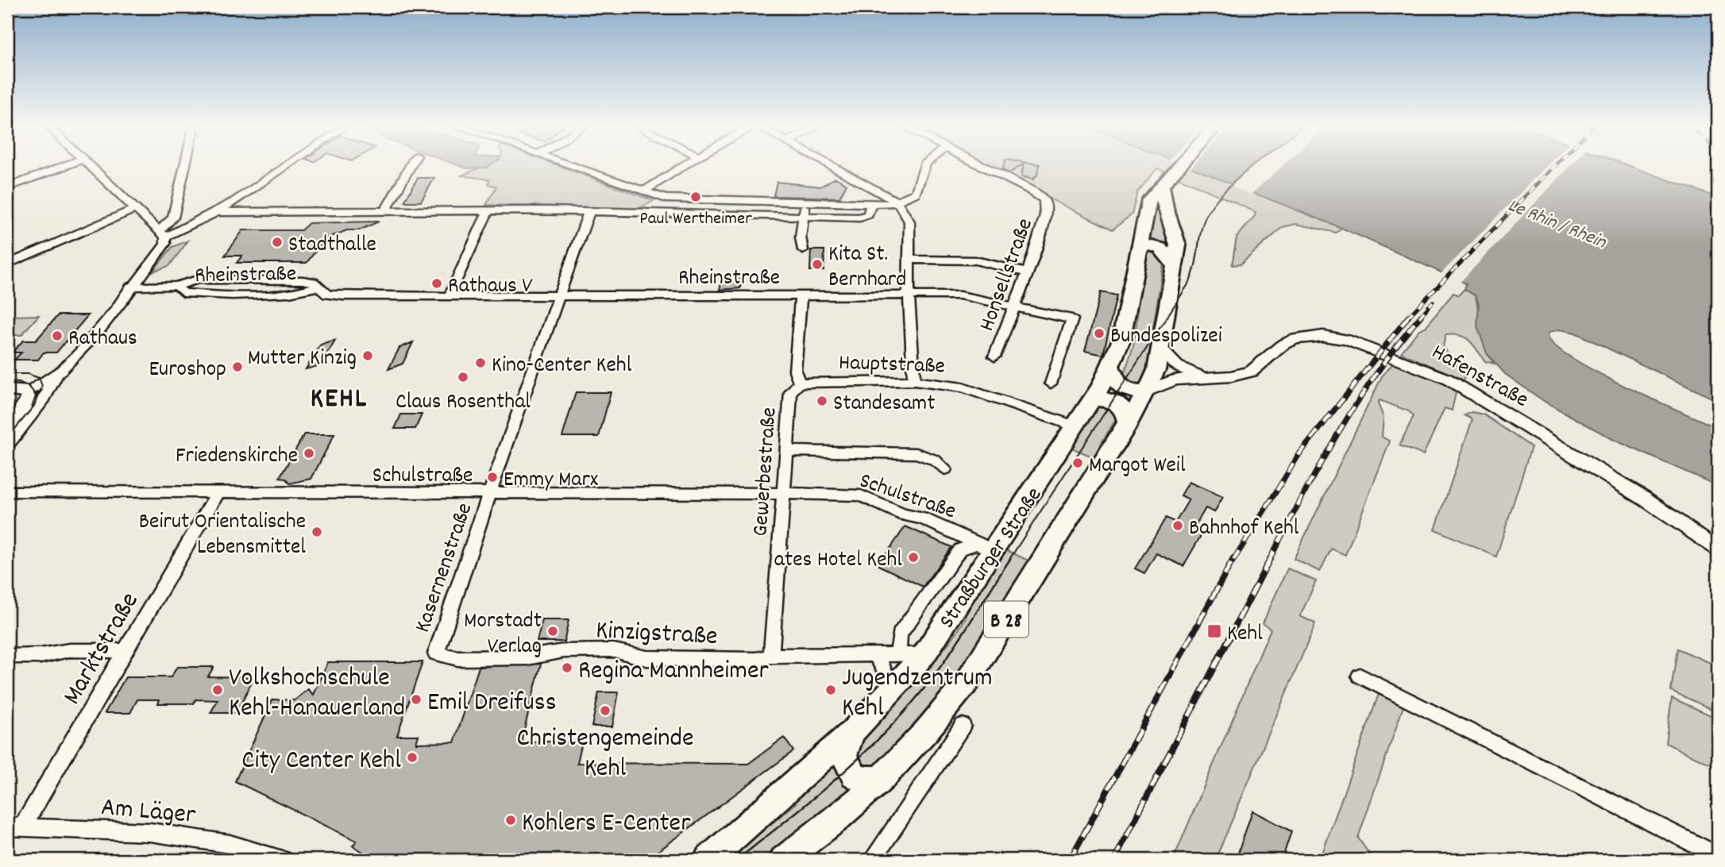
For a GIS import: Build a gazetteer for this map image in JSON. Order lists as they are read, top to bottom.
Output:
{
  "streets": {
    "main road": ["Straßburger Straße", "B 28"],
    "street": [
      "Rheinstraße",
      "Honsellstraße",
      "Hauptstraße",
      "Hafenstraße",
      "Gewerbestraße",
      "Schulstraße",
      "Kasernenstraße",
      "Kinzigstraße",
      "Marktstraße",
      "Am Läger"
    ]
  },
  "crossings": [
    ["Rheinstraße", "Honsellstraße"],
    ["Rheinstraße", "Gewerbestraße"],
    ["Rheinstraße", "Kasernenstraße"],
    ["Hauptstraße", "Gewerbestraße"],
    ["Hauptstraße", "Straßburger Straße"],
    ["Hafenstraße", "Straßburger Straße"],
    ["Gewerbestraße", "Schulstraße"],
    ["Gewerbestraße", "Kinzigstraße"],
    ["Schulstraße", "Straßburger Straße"],
    ["Schulstraße", "Kasernenstraße"],
    ["Schulstraße", "Marktstraße"],
    ["Straßburger Straße", "Kinzigstraße"],
    ["Kasernenstraße", "Kinzigstraße"],
    ["Marktstraße", "Am Läger"]
  ],
  "districts": ["KEHL"],
  "water": ["Le Rhin / Rhein"],
  "places": {
    "other": [
      "Paul Wertheimer",
      "Stadthalle",
      "Kita St. Bernhard",
      "Rathaus V",
      "Bundespolizei",
      "Rathaus",
      "Mutter Kinzig",
      "Kino-Center Kehl",
      "Euroshop",
      "Claus Rosenthal",
      "Standesamt",
      "Friedenskirche",
      "Margot Weil",
      "Emmy Marx",
      "Bahnhof Kehl",
      "Beirut Orientalische Lebensmittel",
      "ates Hotel Kehl",
      "Morstadt Verlag",
      "Regina Mannheimer",
      "Volkshochschule Kehl-Hanauerland",
      "Jugendzentrum Kehl",
      "Emil Dreifuss",
      "Christengemeinde Kehl",
      "City Center Kehl",
      "Kohlers E-Center"
    ],
    "transit": ["Kehl"]
  }
}
